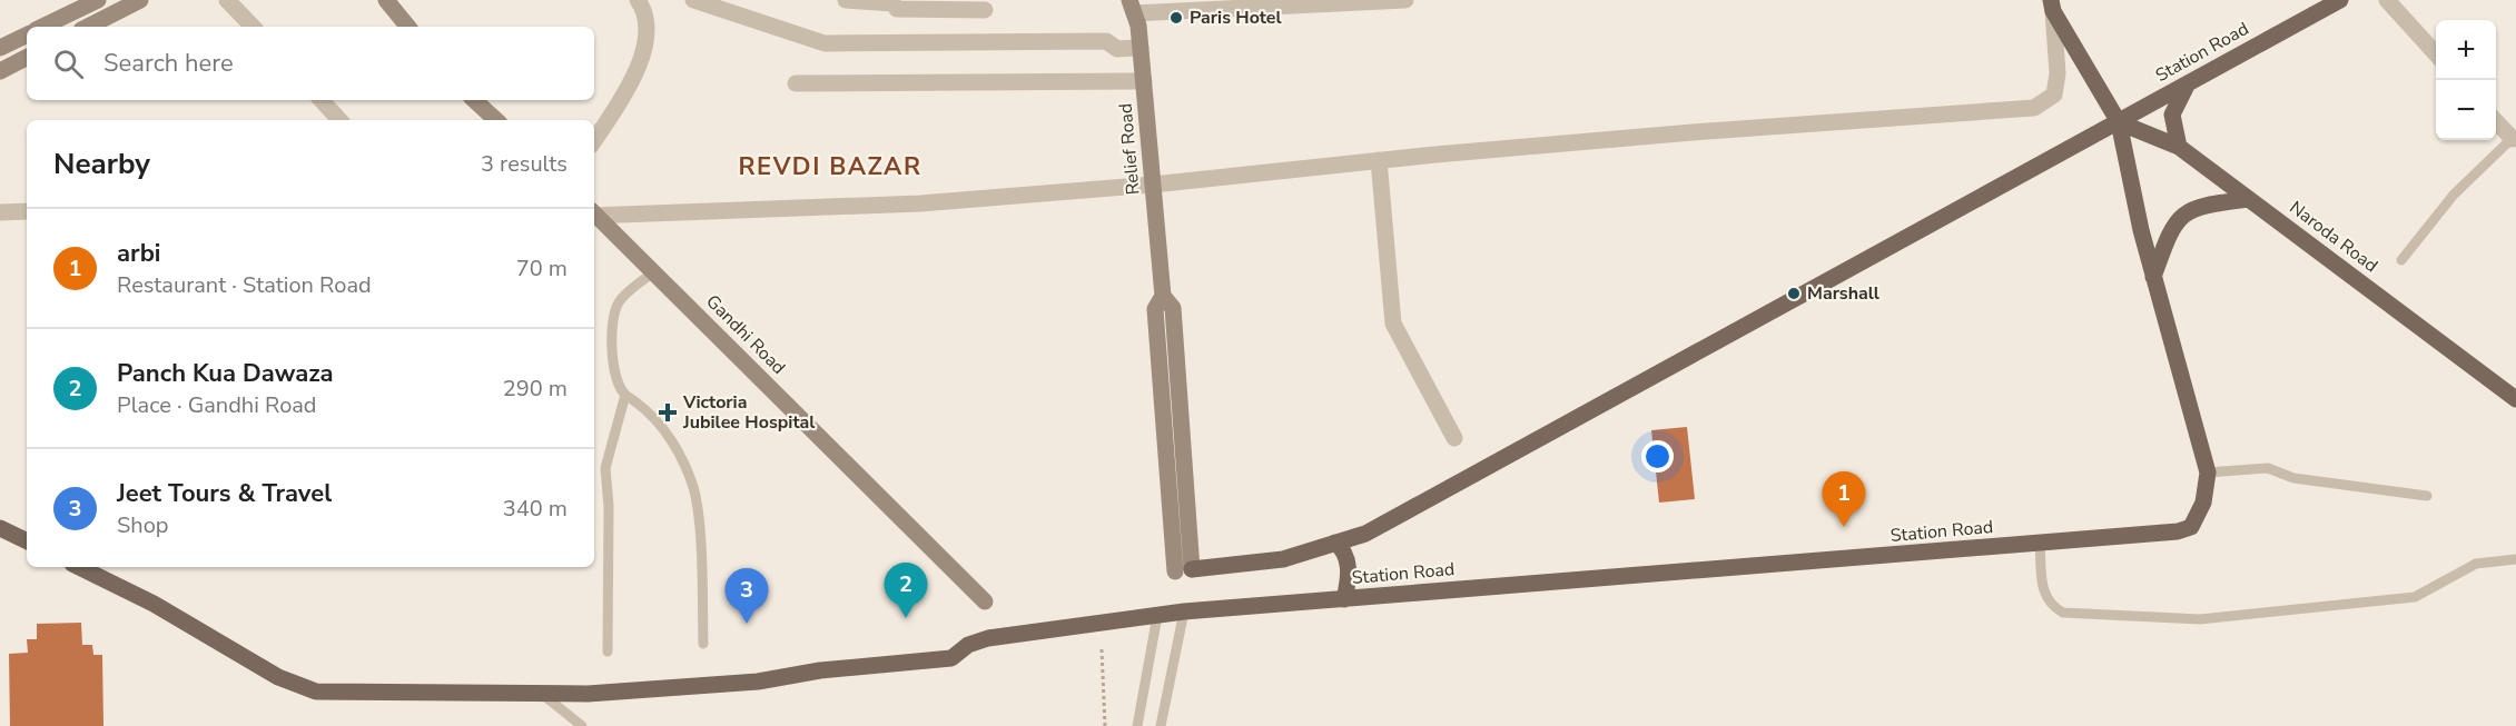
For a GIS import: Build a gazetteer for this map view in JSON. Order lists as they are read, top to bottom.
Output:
{
  "streets": {
    "main road": [
      "Station Road",
      "Relief Road",
      "Naroda Road",
      "Gandhi Road"
    ]
  },
  "crossings": [
    ["Station Road", "Relief Road"],
    ["Station Road", "Naroda Road"]
  ],
  "districts": ["REVDI BAZAR"],
  "places": {
    "other": ["Paris Hotel", "Marshall"],
    "health": ["Victoria Jubilee Hospital"]
  },
  "page": {
    "map_buttons": ["+", "−"],
    "search": "Search here",
    "heading": ["Nearby", "3 results"],
    "list": [
      {
        "mark": "1",
        "name": "arbi",
        "note": "Restaurant · Station Road",
        "value": "70 m"
      },
      {
        "mark": "2",
        "name": "Panch Kua Dawaza",
        "note": "Place · Gandhi Road",
        "value": "290 m"
      },
      {
        "mark": "3",
        "name": "Jeet Tours & Travel",
        "note": "Shop",
        "value": "340 m"
      }
    ],
    "pins": ["1", "2", "3"]
  }
}
